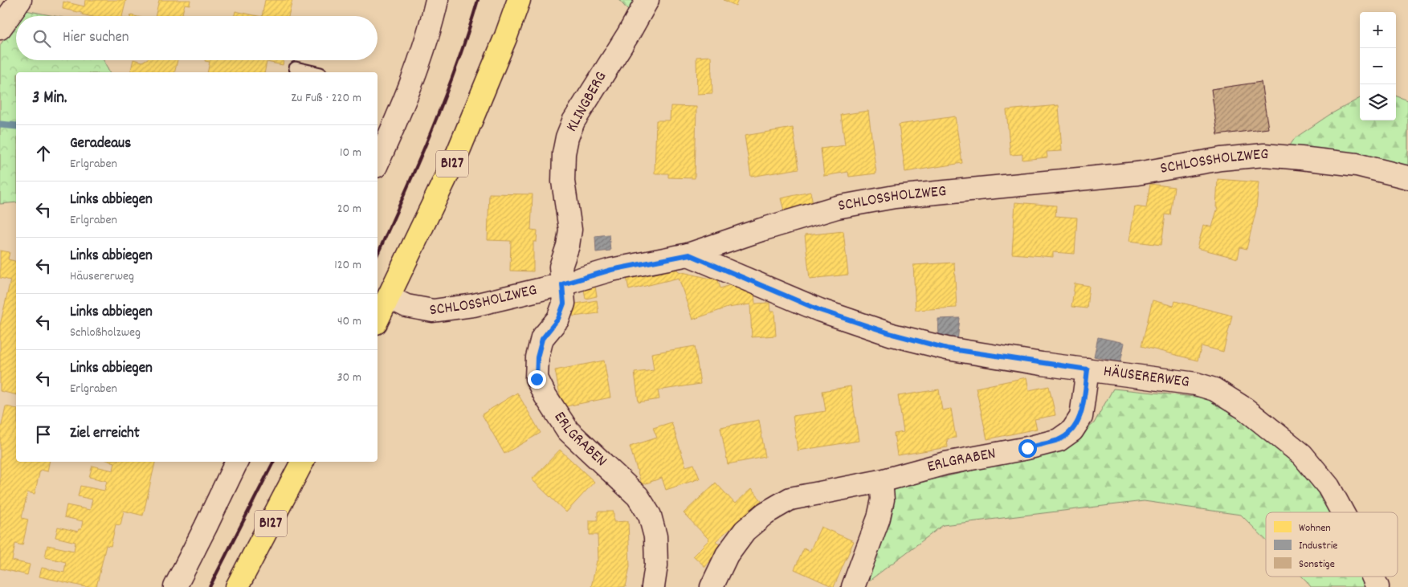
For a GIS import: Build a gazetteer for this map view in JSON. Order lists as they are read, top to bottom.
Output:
{
  "streets": {
    "main road": ["B127"],
    "street": [
      "KLINGBERG",
      "SCHLOSSHOLZWEG",
      "HÄUSERERWEG",
      "ERLGRABEN"
    ]
  },
  "crossings": [
    ["KLINGBERG", "SCHLOSSHOLZWEG"],
    ["KLINGBERG", "ERLGRABEN"],
    ["B127", "SCHLOSSHOLZWEG"],
    ["SCHLOSSHOLZWEG", "HÄUSERERWEG"],
    ["SCHLOSSHOLZWEG", "ERLGRABEN"],
    ["HÄUSERERWEG", "ERLGRABEN"]
  ],
  "legend": ["Wohnen", "Industrie", "Sonstige"],
  "page": {
    "map_buttons": ["+", "−"],
    "search": "Hier suchen",
    "heading": ["3 Min.", "Zu Fuß · 220 m"],
    "list": [
      ["Geradeaus", "Erlgraben", "10 m"],
      ["Links abbiegen", "Erlgraben", "20 m"],
      ["Links abbiegen", "Häusererweg", "120 m"],
      ["Links abbiegen", "Schloßholzweg", "40 m"],
      ["Links abbiegen", "Erlgraben", "30 m"],
      "Ziel erreicht"
    ]
  }
}
